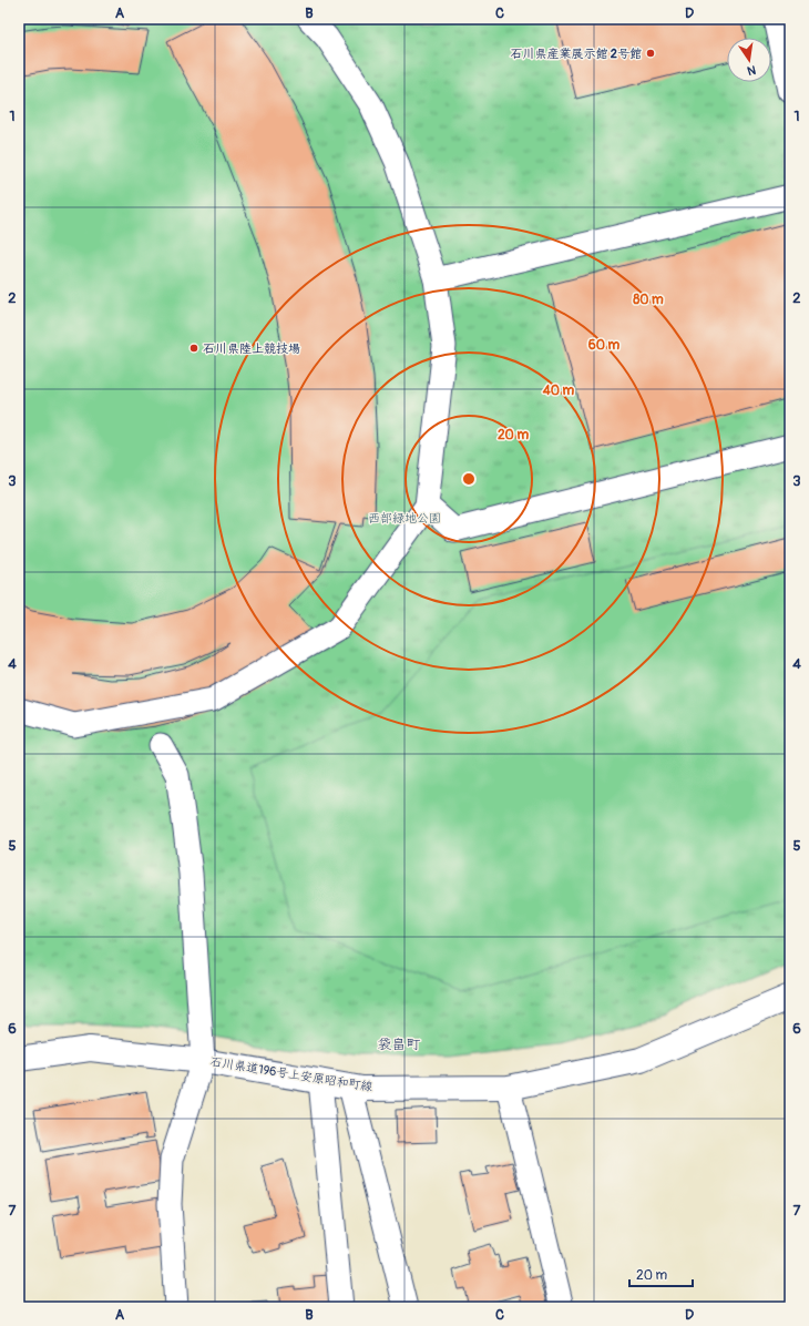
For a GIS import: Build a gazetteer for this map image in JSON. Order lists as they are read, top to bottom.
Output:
{
  "streets": {
    "main road": ["石川県道196号上安原昭和町線"]
  },
  "districts": ["袋畠町"],
  "parks": ["西部緑地公園"],
  "places": ["石川県産業展示館 2号館", "石川県陸上競技場"],
  "scale_bar": "20 m",
  "north": "bottom",
  "grid": {
    "columns": [
      "A",
      "B",
      "C",
      "D"
    ],
    "rows": [
      "1",
      "2",
      "3",
      "4",
      "5",
      "6",
      "7"
    ]
  },
  "rings": [
    "80 m",
    "60 m",
    "40 m",
    "20 m"
  ]
}
